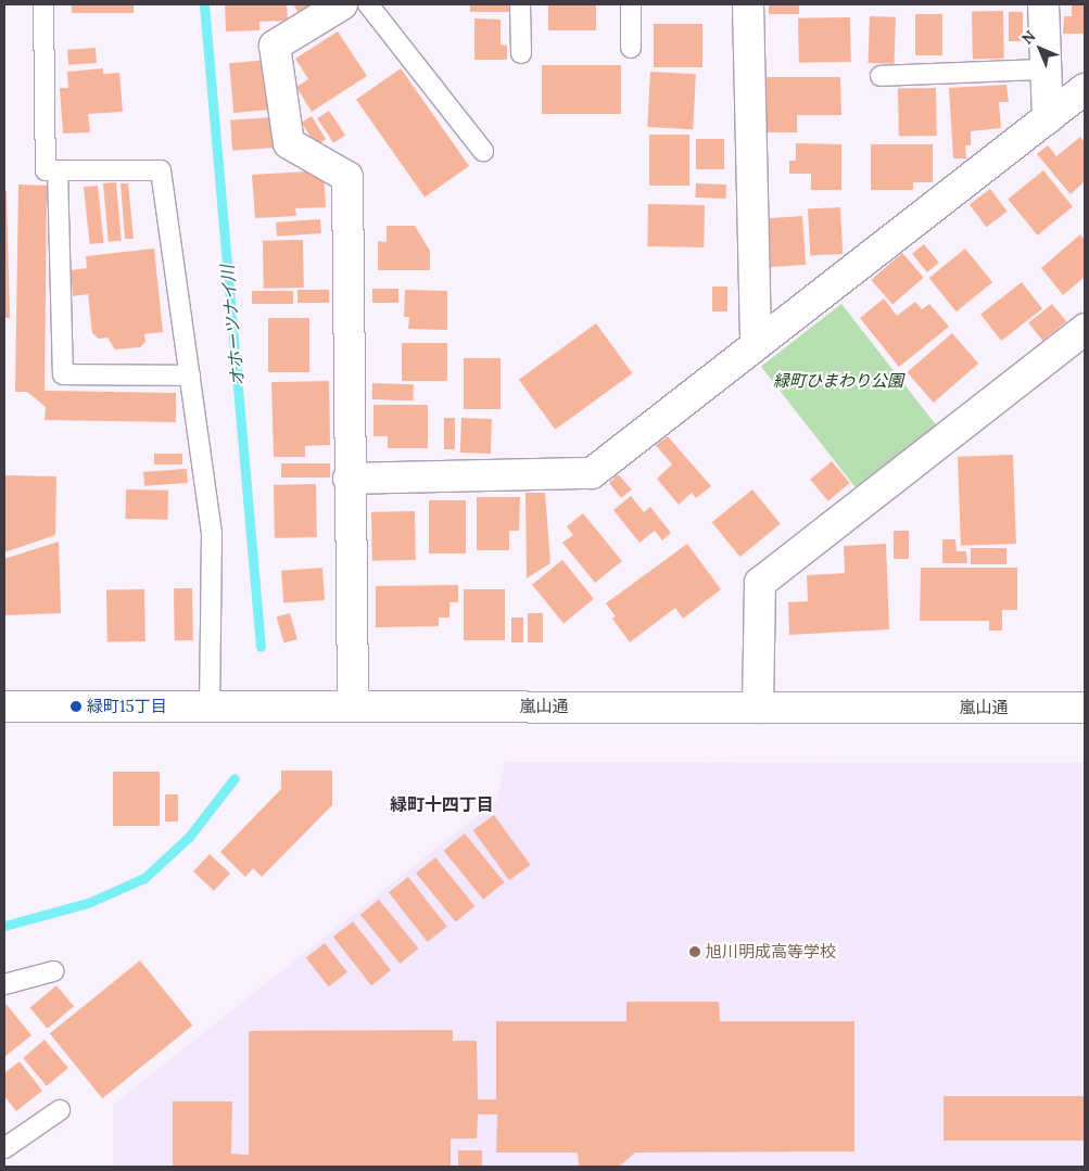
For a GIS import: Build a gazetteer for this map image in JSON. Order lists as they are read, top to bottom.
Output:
{
  "streets": {
    "street": ["嵐山通"]
  },
  "districts": ["緑町十四丁目"],
  "water": ["オホーツナイ川"],
  "parks": ["緑町ひまわり公園"],
  "places": ["緑町15丁目", "旭川明成高等学校"],
  "north": "top left"
}
